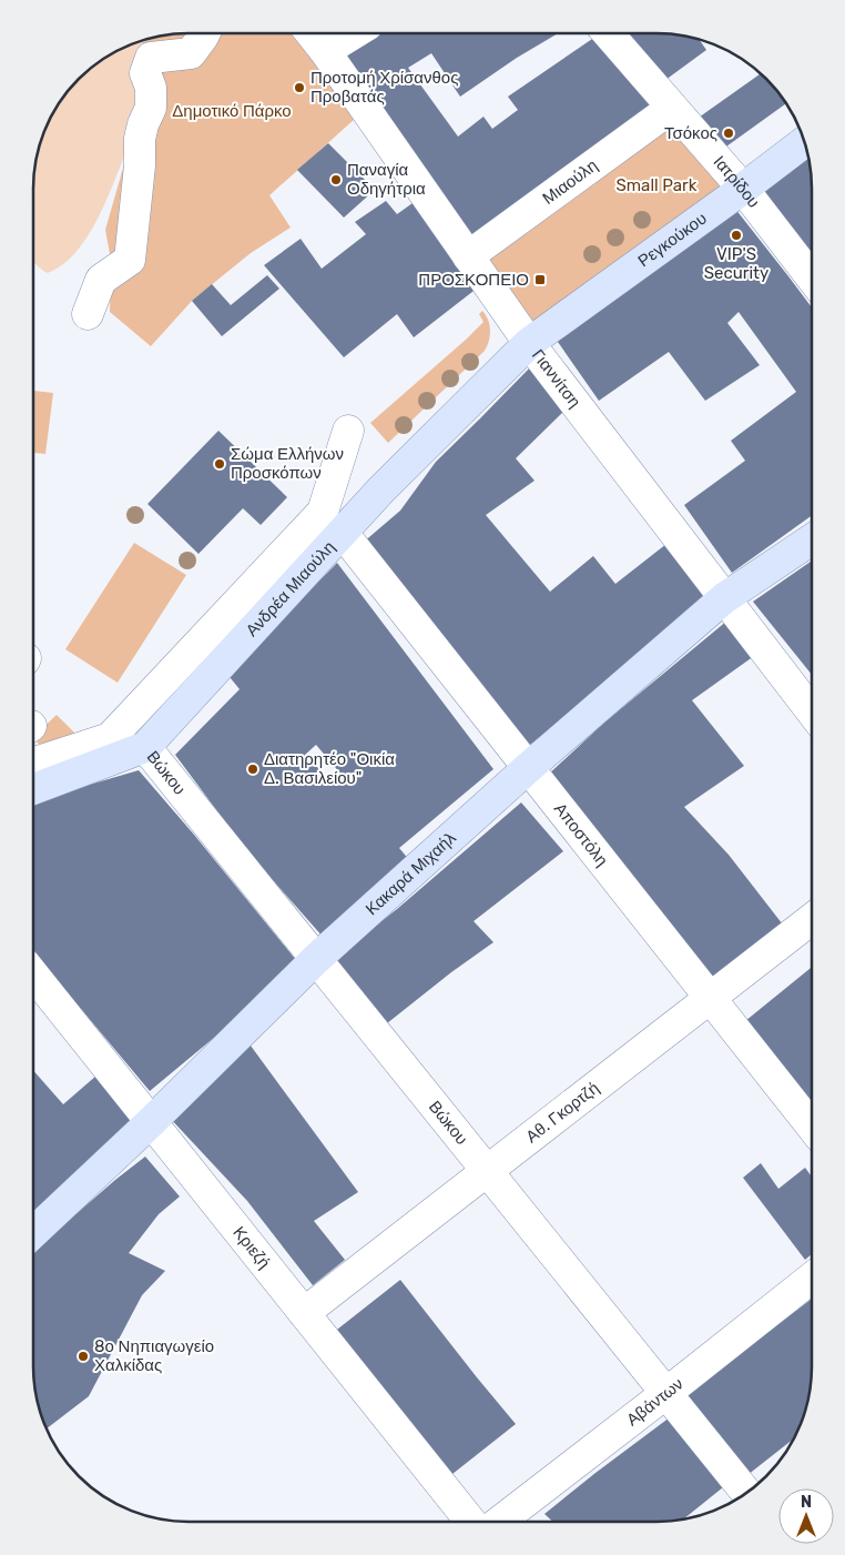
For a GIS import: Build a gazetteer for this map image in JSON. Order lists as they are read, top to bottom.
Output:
{
  "streets": {
    "street": [
      "Μιαούλη",
      "Ιατρίδου",
      "Ρεγκούκου",
      "Γιαννίτση",
      "Ανδρέα Μιαούλη",
      "Βώκου",
      "Αποστόλη",
      "Κακαρά Μιχαήλ",
      "Αθ. Γκορτζή",
      "Κριεζή",
      "Αβάντων"
    ]
  },
  "crossings": [
    ["Μιαούλη", "Ιατρίδου"],
    ["Μιαούλη", "Γιαννίτση"],
    ["Ιατρίδου", "Ρεγκούκου"],
    ["Ρεγκούκου", "Γιαννίτση"],
    ["Ρεγκούκου", "Ανδρέα Μιαούλη"],
    ["Γιαννίτση", "Ανδρέα Μιαούλη"],
    ["Γιαννίτση", "Κακαρά Μιχαήλ"],
    ["Ανδρέα Μιαούλη", "Βώκου"],
    ["Ανδρέα Μιαούλη", "Αποστόλη"],
    ["Βώκου", "Κακαρά Μιχαήλ"],
    ["Βώκου", "Αθ. Γκορτζή"],
    ["Βώκου", "Αβάντων"],
    ["Αποστόλη", "Κακαρά Μιχαήλ"],
    ["Αποστόλη", "Αθ. Γκορτζή"],
    ["Κακαρά Μιχαήλ", "Κριεζή"],
    ["Αθ. Γκορτζή", "Κριεζή"]
  ],
  "parks": ["Δημοτικό Πάρκο", "Small Park"],
  "places": {
    "other": [
      "Προτομή Χρίσανθος Προβατάς",
      "Τσόκος",
      "Παναγία Οδηγήτρια",
      "VIP'S Security",
      "Σώμα Ελλήνων Προσκόπων",
      "Διατηρητέο \"Οικία Δ. Βασιλείου\"",
      "8ο Νηπιαγωγείο Χαλκίδας"
    ],
    "transit": ["ΠΡΟΣΚΟΠΕΙΟ"]
  },
  "north": "top"
}
